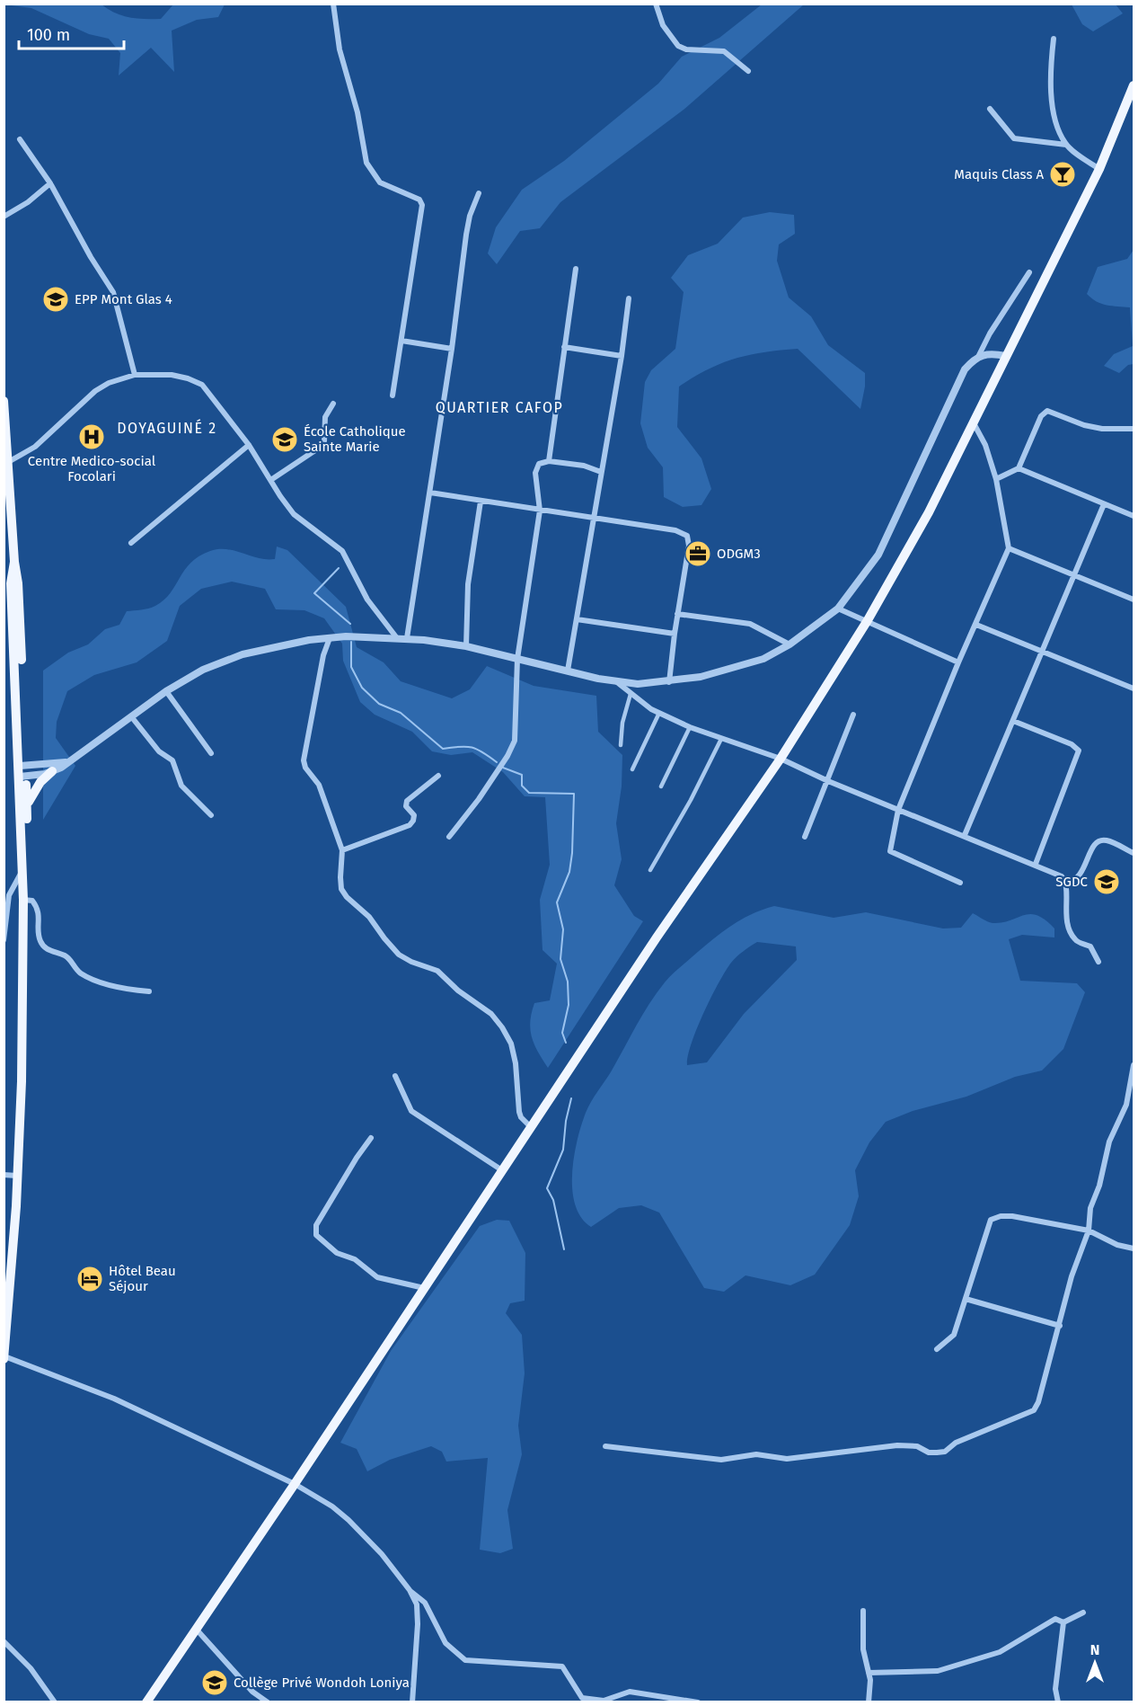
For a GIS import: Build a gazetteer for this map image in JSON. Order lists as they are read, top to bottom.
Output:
{
  "districts": ["QUARTIER CAFOP", "DOYAGUINÉ 2"],
  "places": {
    "bar": ["Maquis Class A"],
    "school or university": [
      "EPP Mont Glas 4",
      "École Catholique Sainte Marie",
      "SGDC",
      "Collège Privé Wondoh Loniya"
    ],
    "hospital": ["Centre Medico-social Focolari"],
    "office": ["ODGM3"],
    "hotel": ["Hôtel Beau Séjour"]
  },
  "scale_bar": "100 m",
  "north": "top"
}
